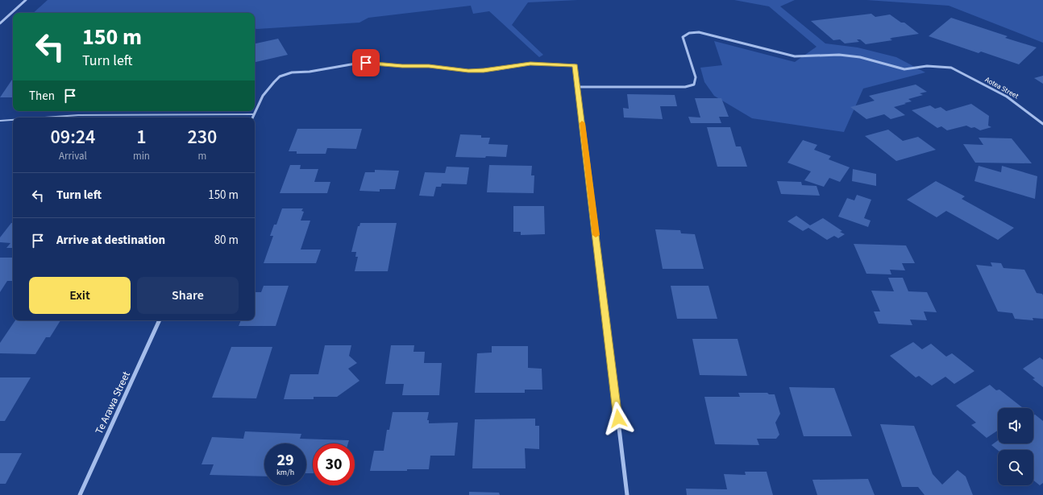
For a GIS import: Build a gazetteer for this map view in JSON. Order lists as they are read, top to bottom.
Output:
{
  "streets": {
    "street": ["Aotea Street", "Te Arawa Street"]
  },
  "page": {
    "turn": ["150 m", "Turn left"],
    "then": "Then",
    "eta": [
      "09:24",
      "Arrival",
      "1",
      "min",
      "230",
      "m"
    ],
    "list": [
      {
        "name": "Turn left",
        "value": "150 m"
      },
      {
        "name": "Arrive at destination",
        "value": "80 m"
      }
    ],
    "buttons": ["Exit", "Share"],
    "speed": "29 km/h",
    "limit": "30"
  }
}
